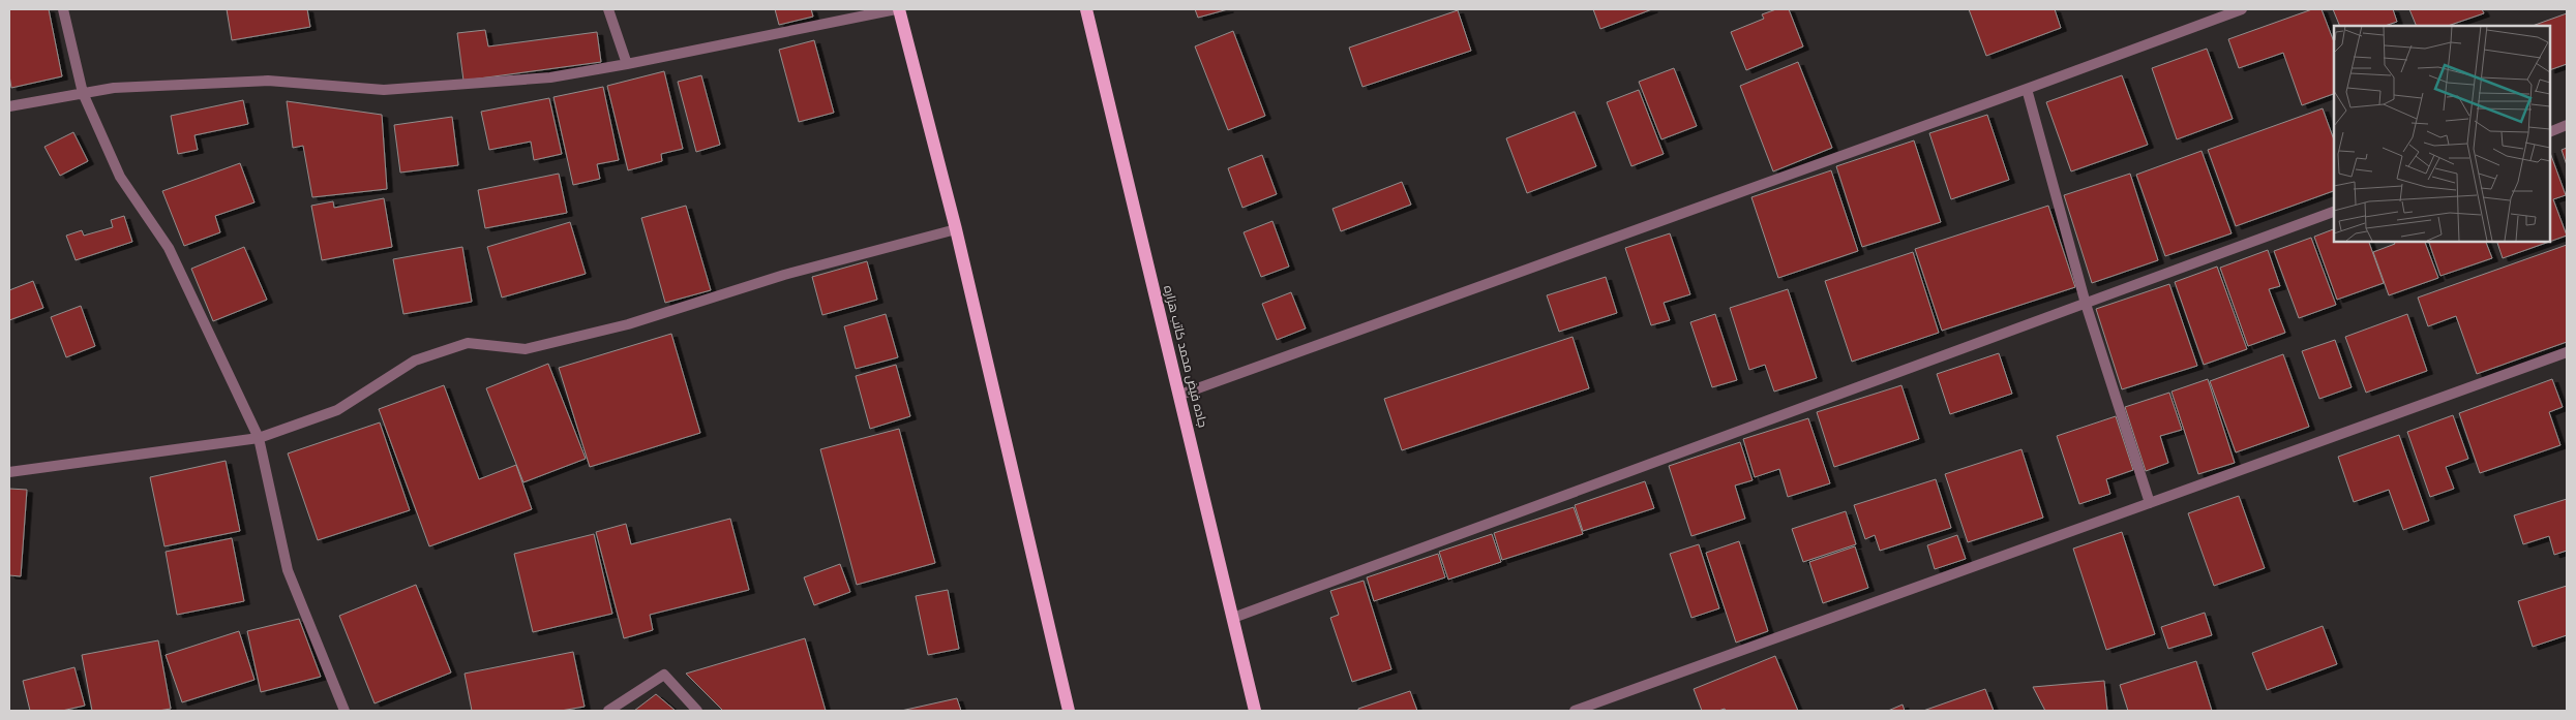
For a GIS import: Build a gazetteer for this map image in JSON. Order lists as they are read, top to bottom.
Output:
{
  "streets": {
    "main road": ["جاده فیض محمد کاتب هزاره"]
  }
}
